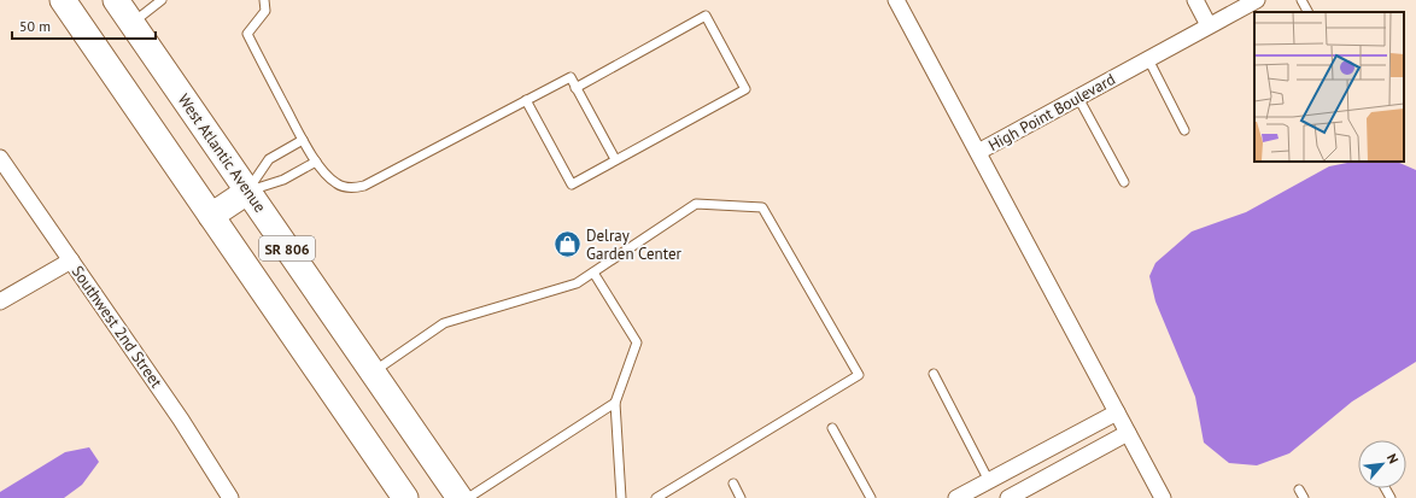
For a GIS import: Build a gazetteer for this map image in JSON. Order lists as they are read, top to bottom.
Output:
{
  "streets": {
    "main road": ["West Atlantic Avenue", "SR 806"],
    "street": ["High Point Boulevard", "Southwest 2nd Street"]
  },
  "places": {
    "shop": ["Delray Garden Center"]
  },
  "scale_bar": "50 m",
  "north": "top right"
}
